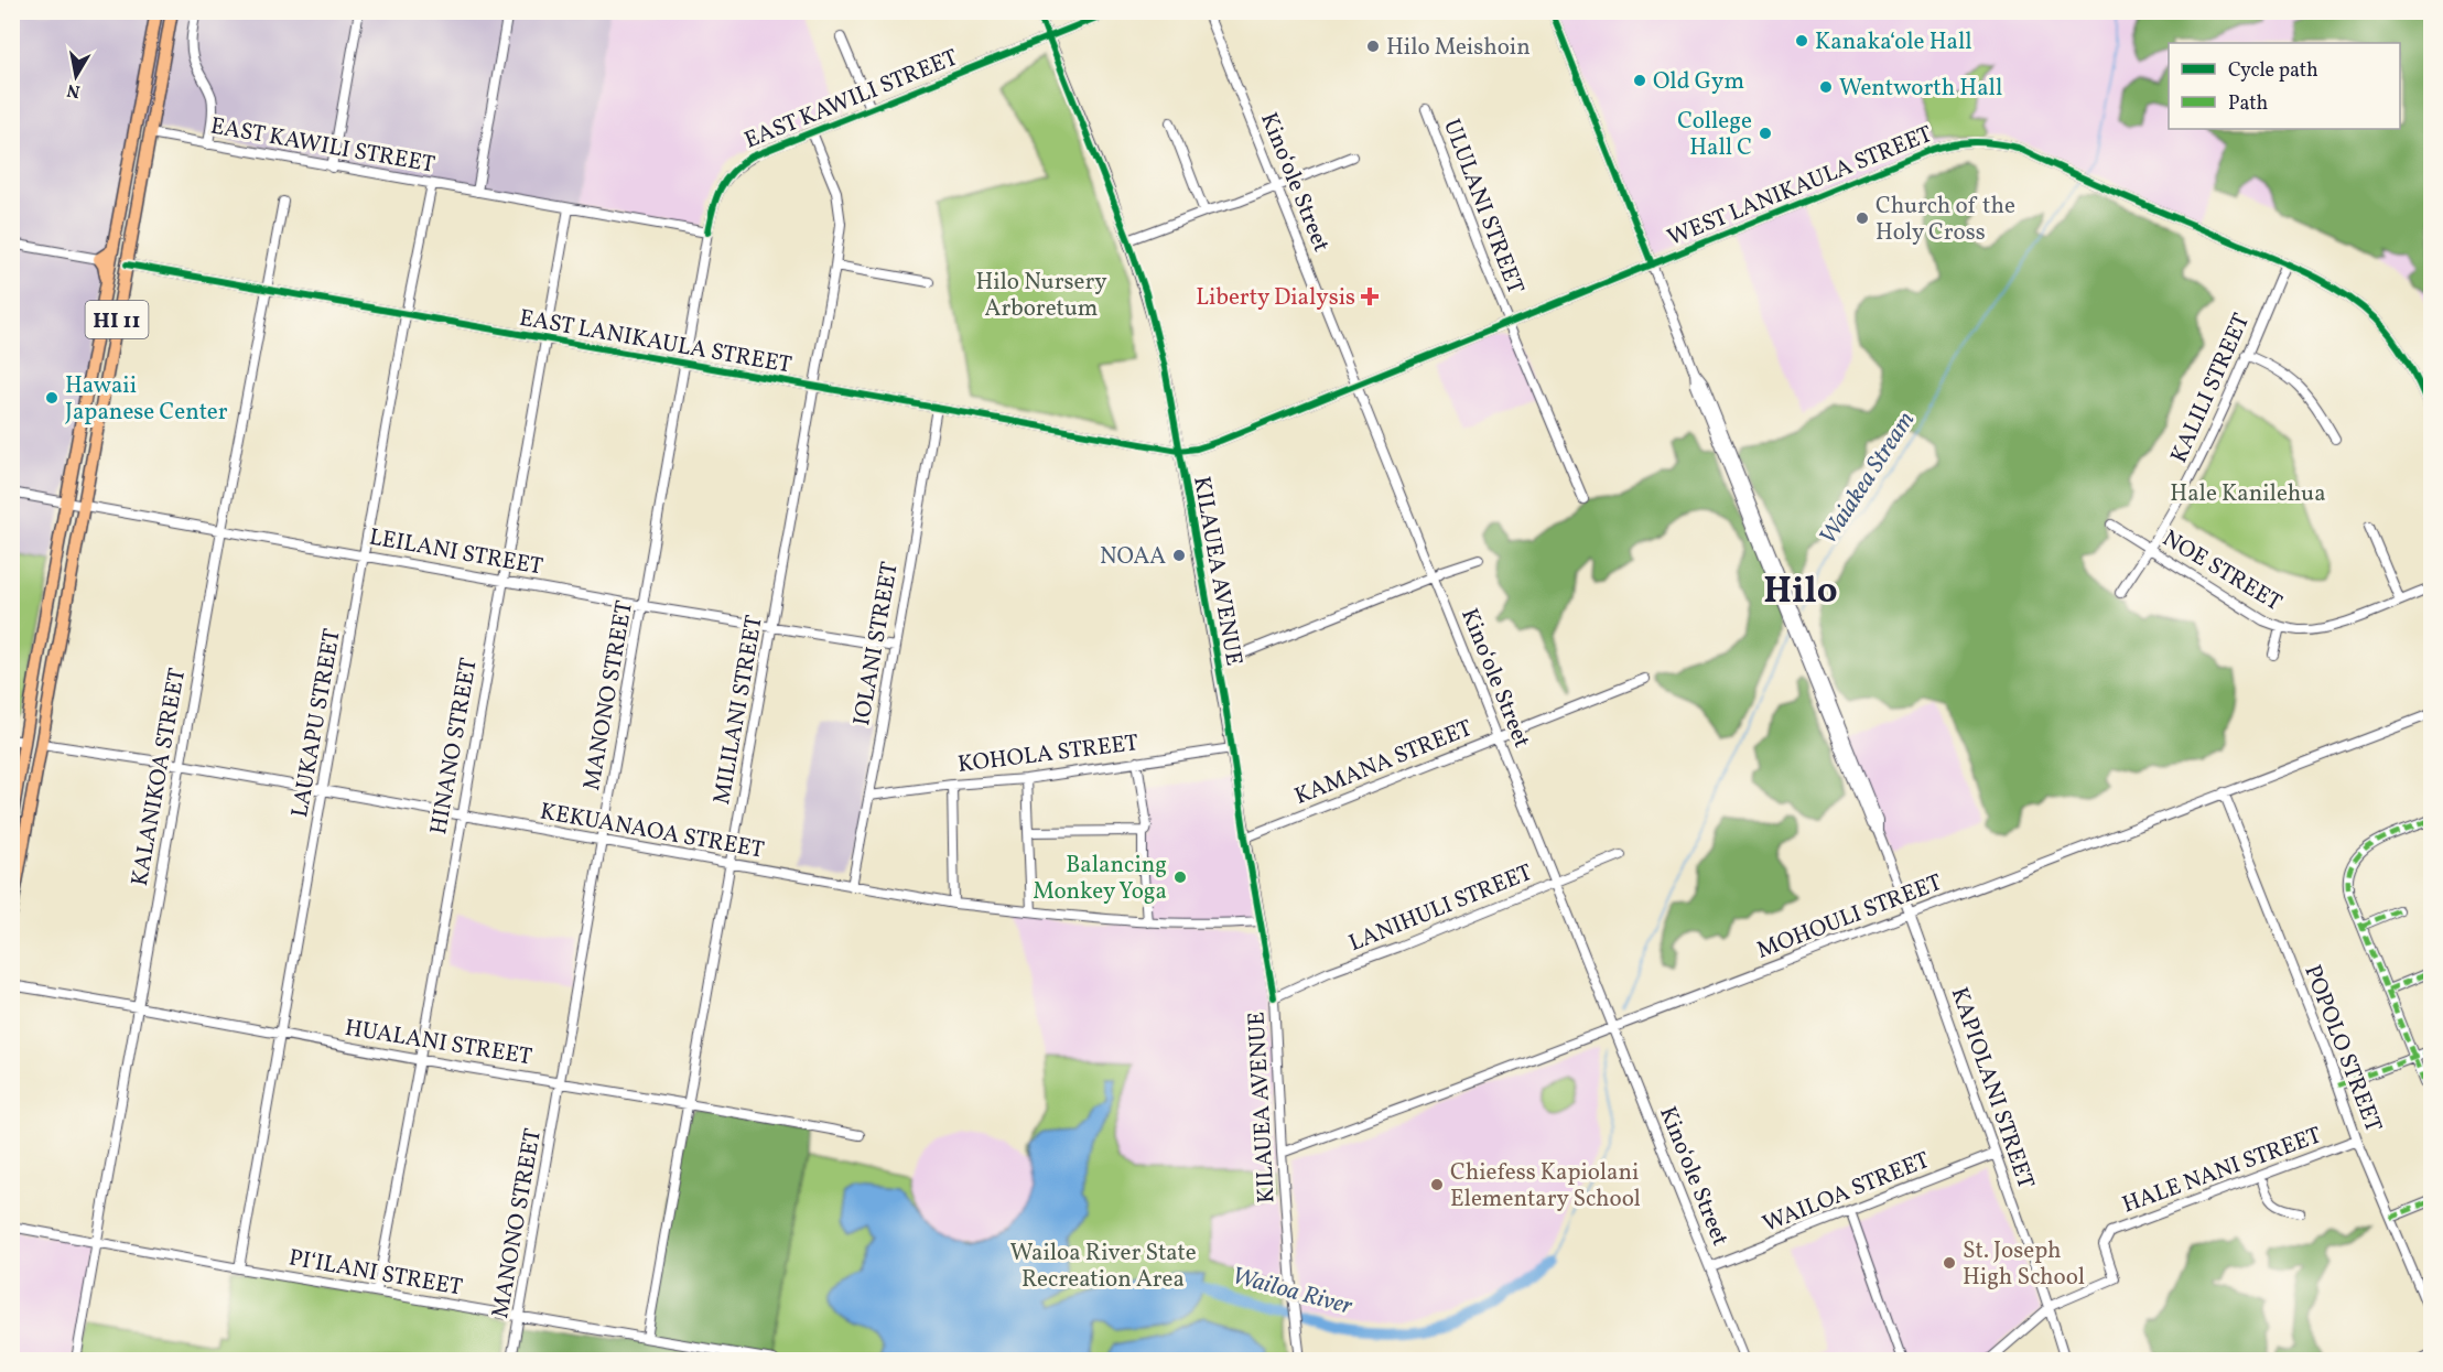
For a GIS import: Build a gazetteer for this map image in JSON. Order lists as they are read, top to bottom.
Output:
{
  "streets": {
    "highway": ["HI 11"],
    "street": [
      "EAST KAWILI STREET",
      "Kinoʻole Street",
      "WEST LANIKAULA STREET",
      "ULULANI STREET",
      "EAST LANIKAULA STREET",
      "KALILI STREET",
      "LEILANI STREET",
      "NOE STREET",
      "KILAUEA AVENUE",
      "IOLANI STREET",
      "MANONO STREET",
      "MILILANI STREET",
      "LAUKAPU STREET",
      "HINANO STREET",
      "KOHOLA STREET",
      "KAMANA STREET",
      "KALANIKOA STREET",
      "KEKUANAOA STREET",
      "LANIHULI STREET",
      "MOHOULI STREET",
      "HUALANI STREET",
      "POPOLO STREET",
      "KAPIOLANI STREET",
      "HALE NANI STREET",
      "WAILOA STREET",
      "PI‘ILANI STREET"
    ]
  },
  "crossings": [
    ["EAST KAWILI STREET", "HI 11"],
    ["EAST KAWILI STREET", "KILAUEA AVENUE"],
    ["EAST KAWILI STREET", "MANONO STREET"],
    ["EAST KAWILI STREET", "MILILANI STREET"],
    ["EAST KAWILI STREET", "LAUKAPU STREET"],
    ["EAST KAWILI STREET", "HINANO STREET"],
    ["Kinoʻole Street", "WEST LANIKAULA STREET"],
    ["Kinoʻole Street", "KAMANA STREET"],
    ["Kinoʻole Street", "LANIHULI STREET"],
    ["Kinoʻole Street", "MOHOULI STREET"],
    ["Kinoʻole Street", "WAILOA STREET"],
    ["WEST LANIKAULA STREET", "ULULANI STREET"],
    ["WEST LANIKAULA STREET", "EAST LANIKAULA STREET"],
    ["WEST LANIKAULA STREET", "KALILI STREET"],
    ["WEST LANIKAULA STREET", "KILAUEA AVENUE"],
    ["WEST LANIKAULA STREET", "KAPIOLANI STREET"],
    ["HI 11", "EAST LANIKAULA STREET"],
    ["HI 11", "LEILANI STREET"],
    ["HI 11", "KEKUANAOA STREET"],
    ["EAST LANIKAULA STREET", "KILAUEA AVENUE"],
    ["EAST LANIKAULA STREET", "IOLANI STREET"],
    ["EAST LANIKAULA STREET", "MANONO STREET"],
    ["EAST LANIKAULA STREET", "MILILANI STREET"],
    ["EAST LANIKAULA STREET", "LAUKAPU STREET"],
    ["EAST LANIKAULA STREET", "HINANO STREET"],
    ["EAST LANIKAULA STREET", "KALANIKOA STREET"],
    ["KALILI STREET", "NOE STREET"],
    ["LEILANI STREET", "IOLANI STREET"],
    ["LEILANI STREET", "MANONO STREET"],
    ["LEILANI STREET", "MILILANI STREET"],
    ["LEILANI STREET", "LAUKAPU STREET"],
    ["LEILANI STREET", "HINANO STREET"],
    ["LEILANI STREET", "KALANIKOA STREET"],
    ["KILAUEA AVENUE", "KOHOLA STREET"],
    ["KILAUEA AVENUE", "KAMANA STREET"],
    ["KILAUEA AVENUE", "KEKUANAOA STREET"],
    ["KILAUEA AVENUE", "LANIHULI STREET"],
    ["KILAUEA AVENUE", "MOHOULI STREET"],
    ["IOLANI STREET", "KOHOLA STREET"],
    ["IOLANI STREET", "KEKUANAOA STREET"],
    ["MANONO STREET", "KEKUANAOA STREET"],
    ["MANONO STREET", "HUALANI STREET"],
    ["MANONO STREET", "PI‘ILANI STREET"],
    ["MILILANI STREET", "KEKUANAOA STREET"],
    ["MILILANI STREET", "HUALANI STREET"],
    ["MILILANI STREET", "PI‘ILANI STREET"],
    ["LAUKAPU STREET", "KEKUANAOA STREET"],
    ["LAUKAPU STREET", "HUALANI STREET"],
    ["LAUKAPU STREET", "PI‘ILANI STREET"],
    ["HINANO STREET", "KEKUANAOA STREET"],
    ["HINANO STREET", "HUALANI STREET"],
    ["HINANO STREET", "PI‘ILANI STREET"],
    ["KALANIKOA STREET", "KEKUANAOA STREET"],
    ["KALANIKOA STREET", "HUALANI STREET"],
    ["KALANIKOA STREET", "PI‘ILANI STREET"],
    ["MOHOULI STREET", "POPOLO STREET"],
    ["MOHOULI STREET", "KAPIOLANI STREET"],
    ["POPOLO STREET", "HALE NANI STREET"],
    ["KAPIOLANI STREET", "HALE NANI STREET"],
    ["KAPIOLANI STREET", "WAILOA STREET"]
  ],
  "districts": ["Hilo"],
  "water": ["Waiakea Stream", "Wailoa River"],
  "parks": ["Hilo Nursery Arboretum", "Hale Kanilehua", "Wailoa River State Recreation Area"],
  "places": {
    "other": [
      "Kanakaʻole Hall",
      "Hilo Meishoin",
      "Old Gym",
      "Wentworth Hall",
      "College Hall C",
      "Church of the Holy Cross",
      "Hawaii Japanese Center",
      "NOAA",
      "Balancing Monkey Yoga",
      "Chiefess Kapiolani Elementary School",
      "St. Joseph High School"
    ],
    "health": ["Liberty Dialysis"]
  },
  "legend": ["Cycle path", "Path"],
  "north": "bottom"
}
